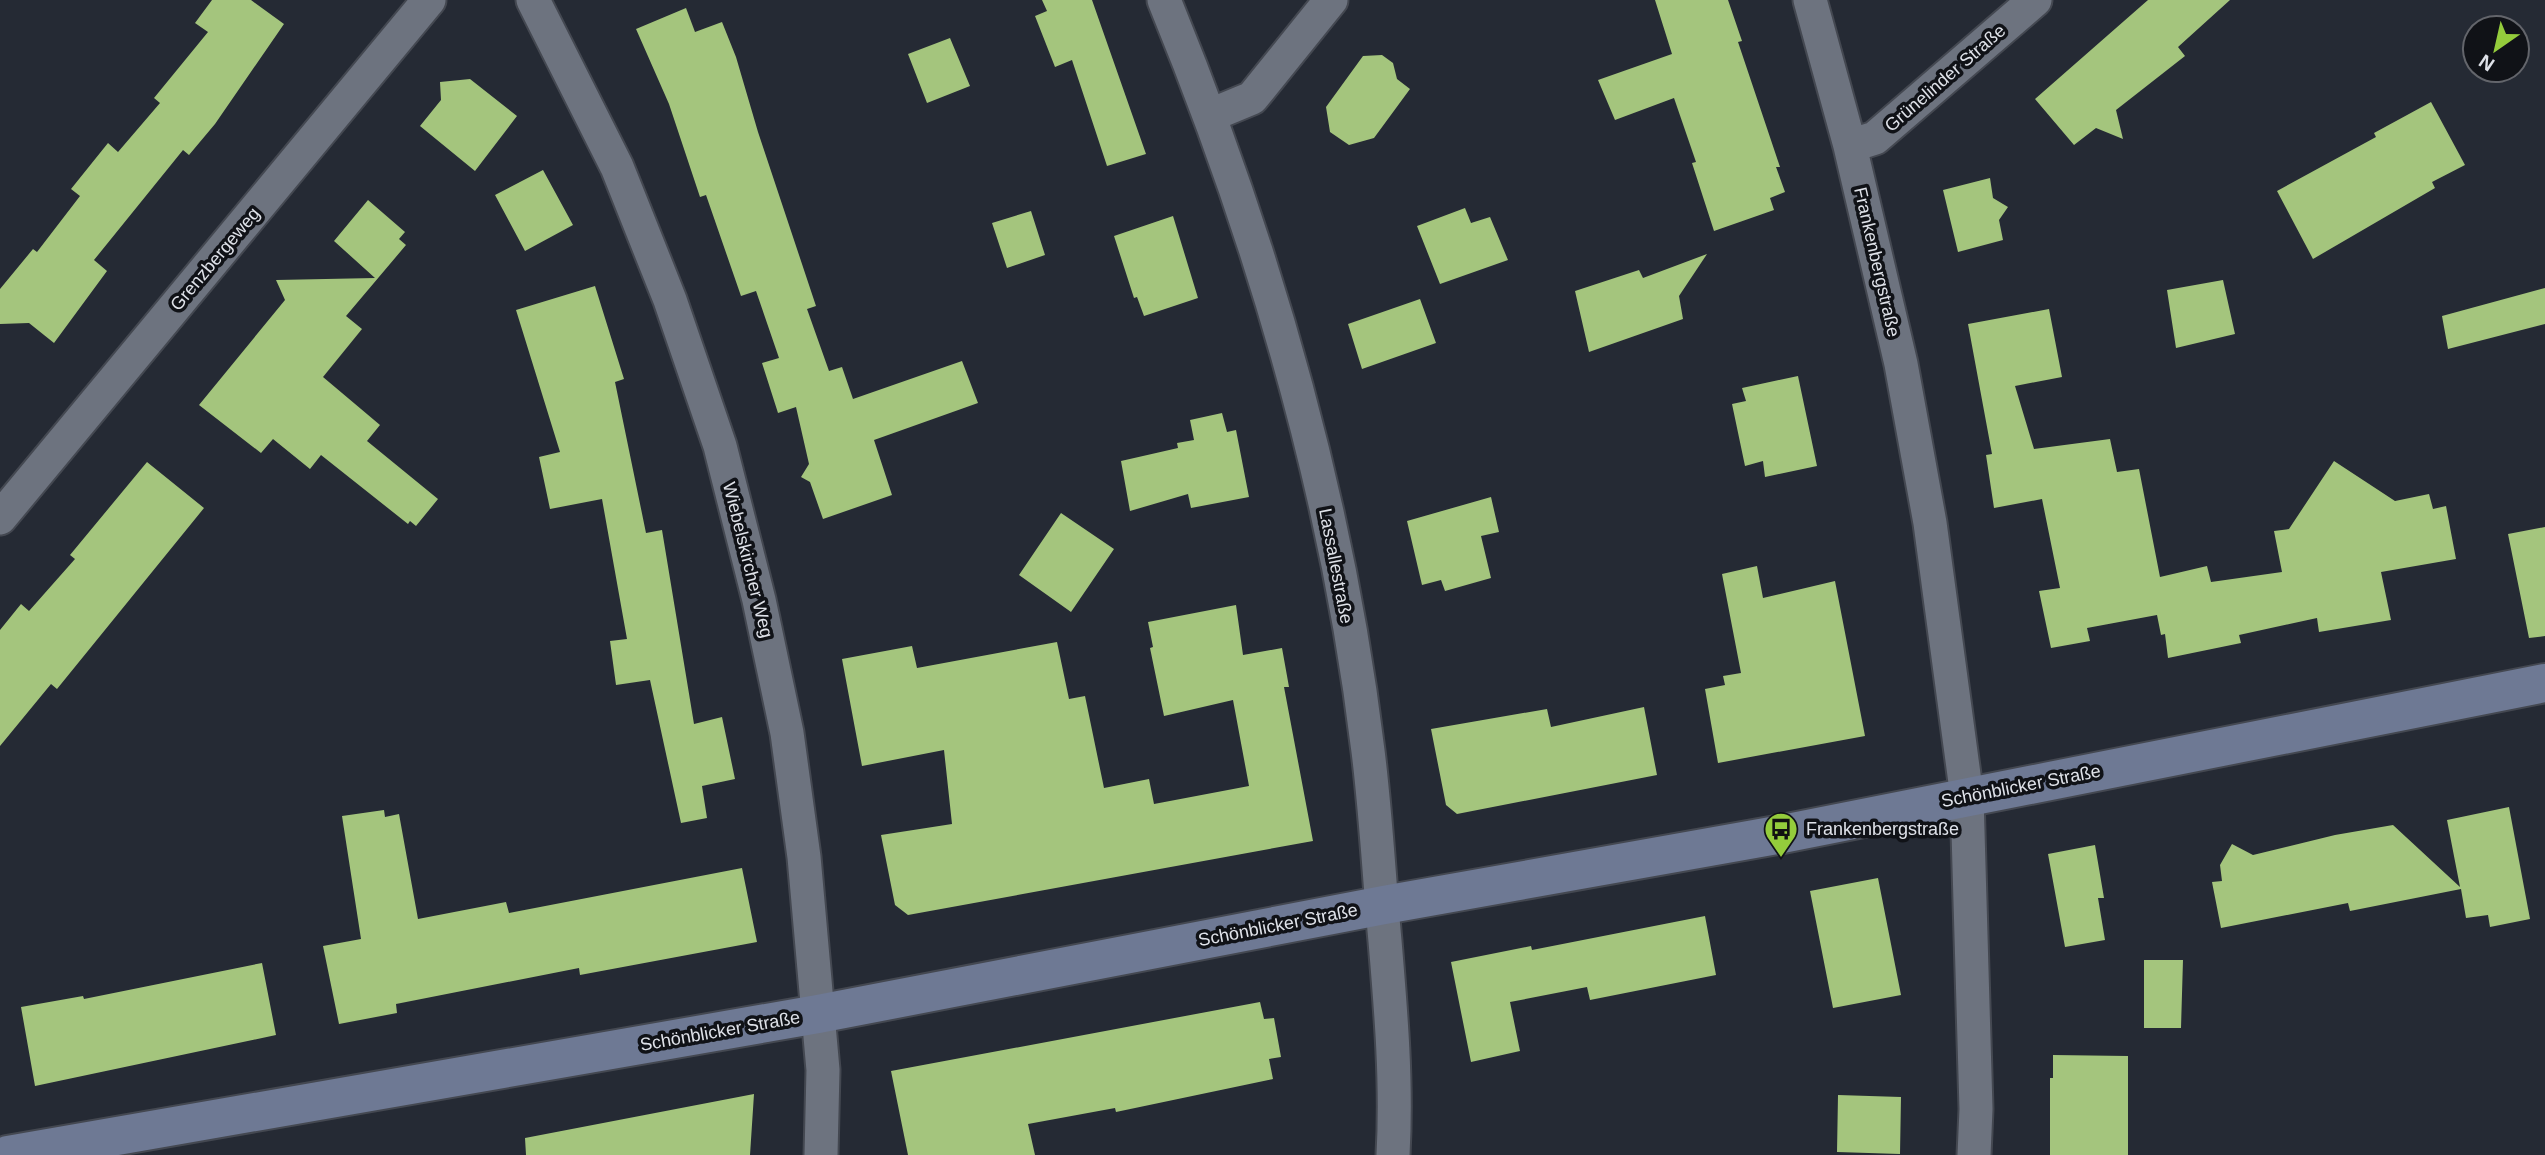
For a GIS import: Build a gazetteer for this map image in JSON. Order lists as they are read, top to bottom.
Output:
{
  "streets": {
    "street": [
      "Grünelinder Straße",
      "Grenzbergeweg",
      "Frankenbergstraße",
      "Wiebelskircher Weg",
      "Lassallestraße",
      "Schönblicker Straße"
    ]
  },
  "crossings": [
    ["Grünelinder Straße", "Frankenbergstraße"],
    ["Frankenbergstraße", "Schönblicker Straße"],
    ["Wiebelskircher Weg", "Schönblicker Straße"],
    ["Lassallestraße", "Schönblicker Straße"]
  ],
  "places": {
    "bus stop": ["Frankenbergstraße"]
  },
  "north": "bottom left"
}
